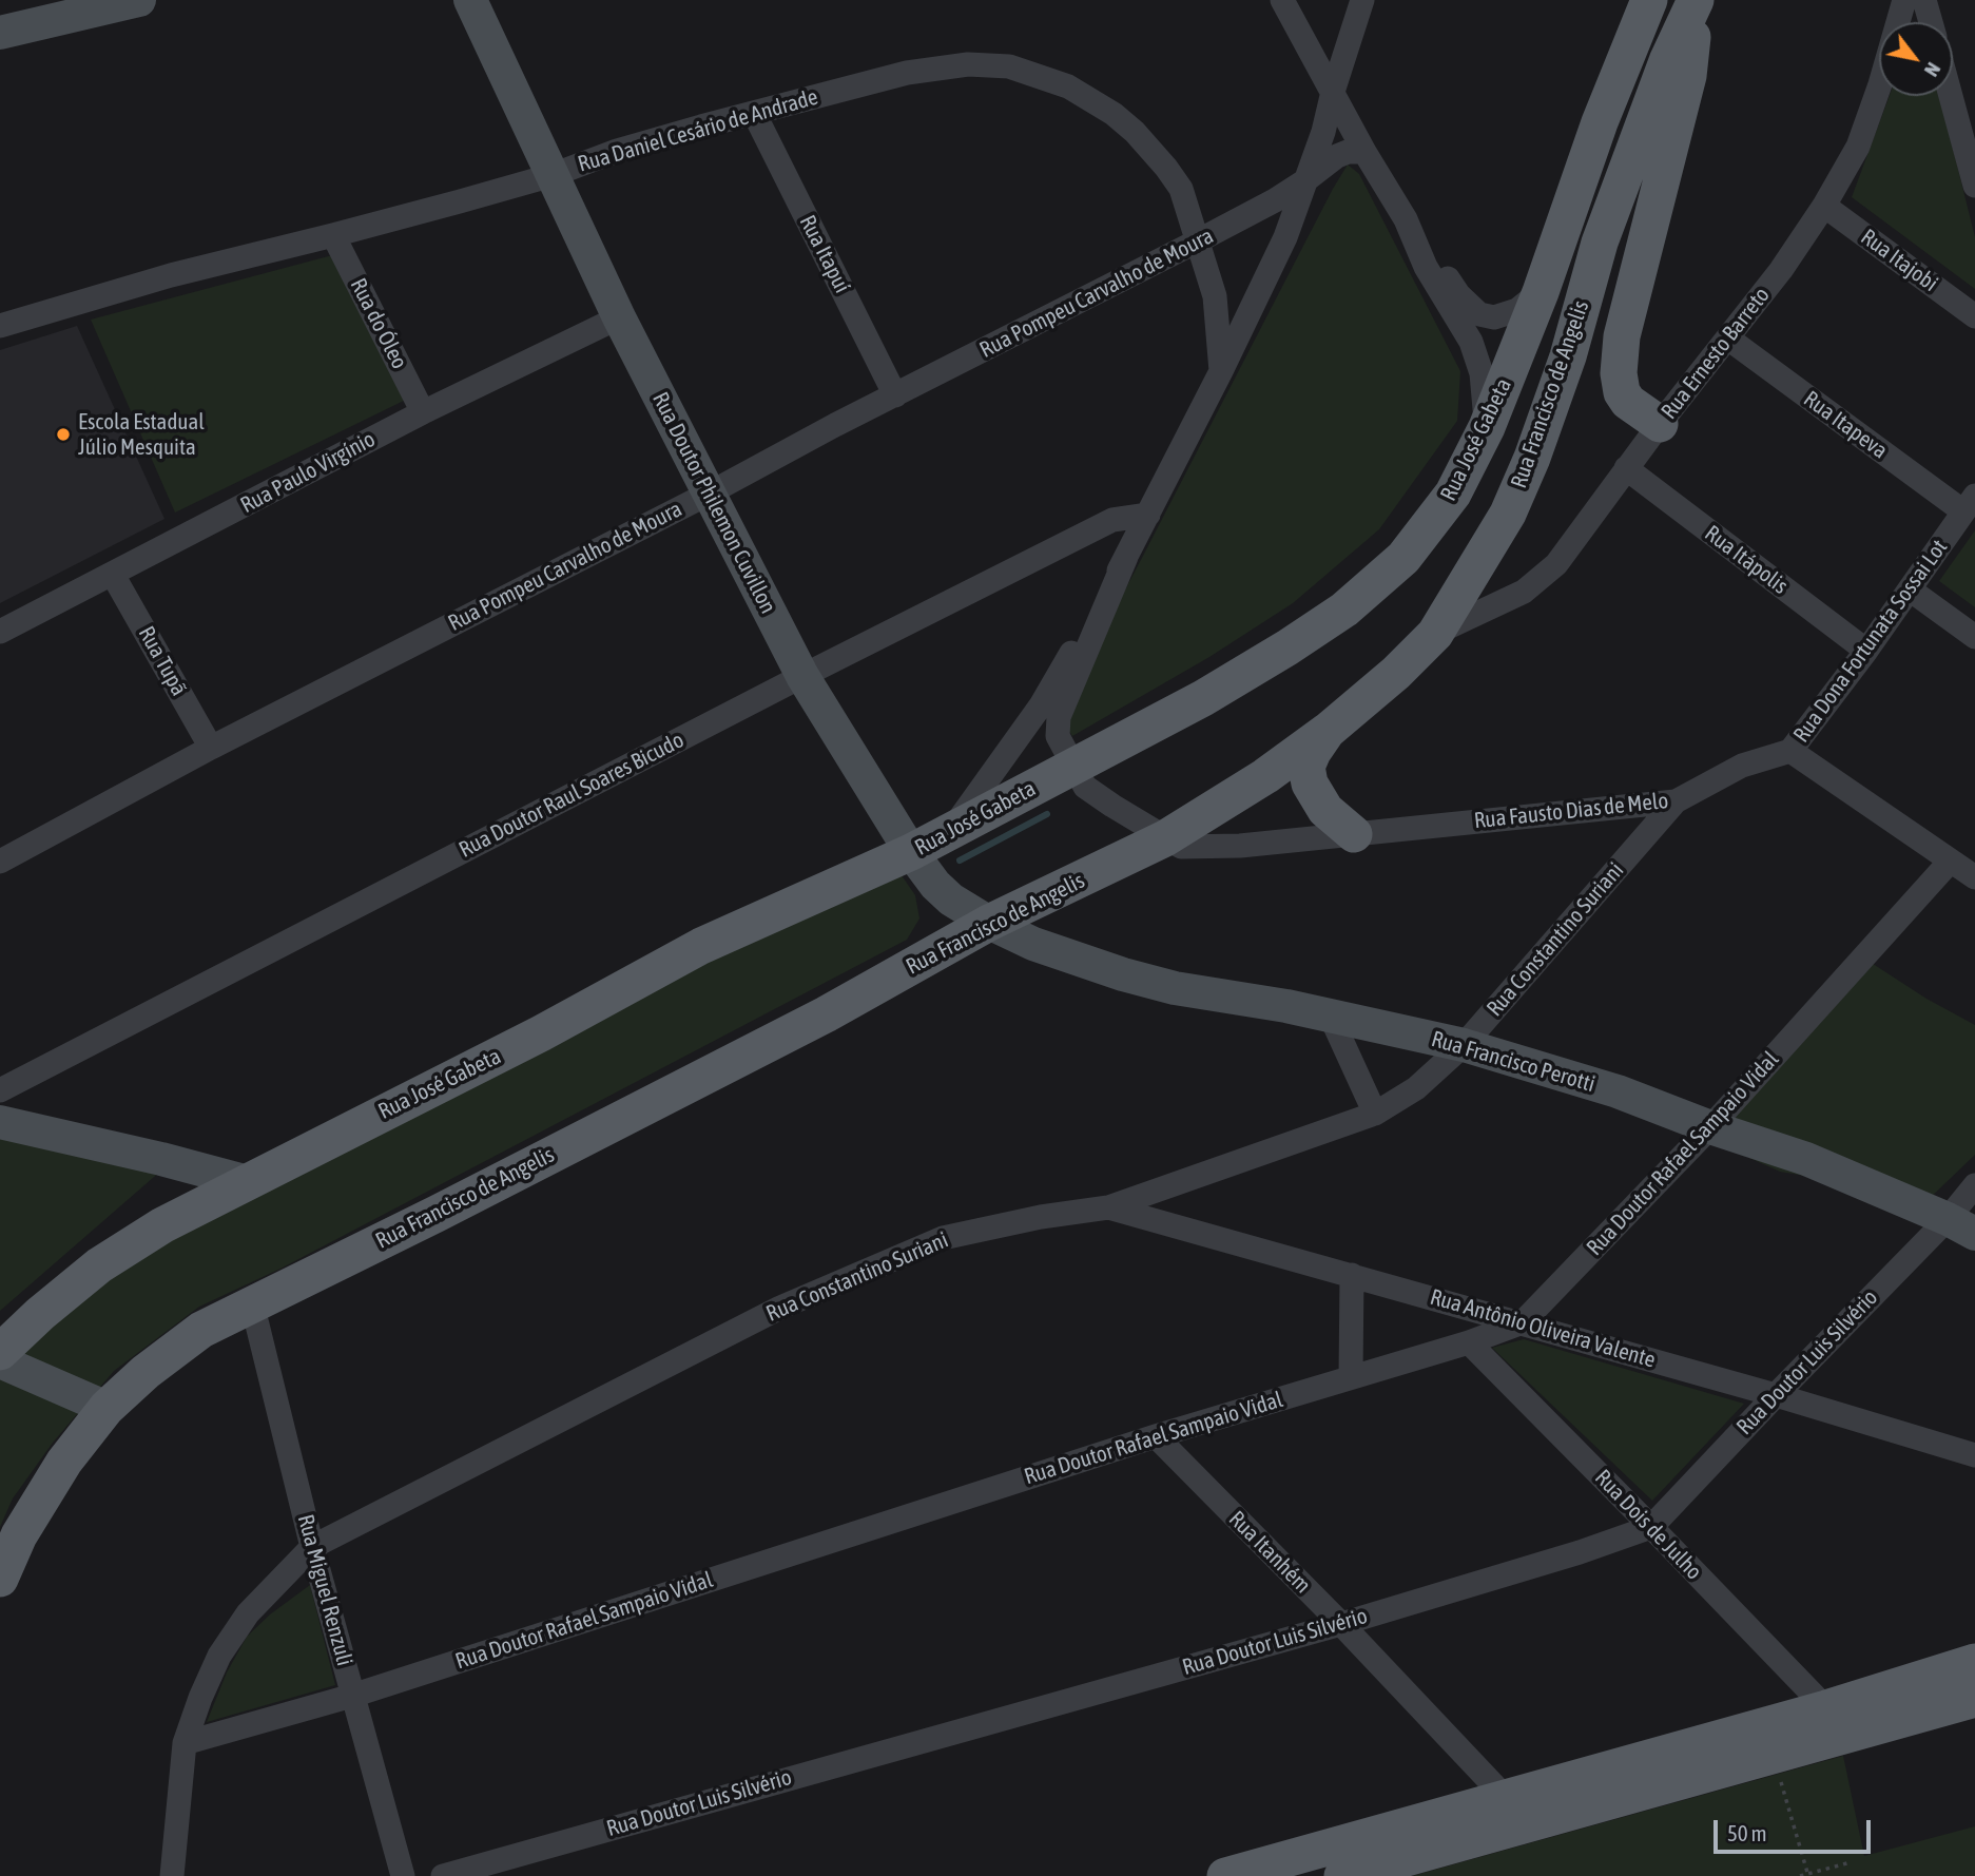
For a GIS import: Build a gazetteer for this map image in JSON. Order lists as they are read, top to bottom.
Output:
{
  "streets": {
    "main road": ["Rua Francisco de Angelis", "Rua José Gabeta"],
    "street": [
      "Rua Daniel Cesário de Andrade",
      "Rua Itapuí",
      "Rua Itajobi",
      "Rua Pompeu Carvalho de Moura",
      "Rua do Óleo",
      "Rua Ernesto Barreto",
      "Rua Itapeva",
      "Rua Paulo Virgínio",
      "Rua Doutor Philemon Cuvillon",
      "Rua Itápolis",
      "Rua Dona Fortunata Sossai Lot",
      "Rua Tupã",
      "Rua Doutor Raul Soares Bicudo",
      "Rua Fausto Dias de Melo",
      "Rua Constantino Suriani",
      "Rua Francisco Perotti",
      "Rua Doutor Rafael Sampaio Vidal",
      "Rua Antônio Oliveira Valente",
      "Rua Doutor Luis Silvério",
      "Rua Dois de Julho",
      "Rua Itanhém",
      "Rua Miguel Renzuli"
    ]
  },
  "crossings": [
    ["Rua Daniel Cesário de Andrade", "Rua Itapuí"],
    ["Rua Daniel Cesário de Andrade", "Rua Pompeu Carvalho de Moura"],
    ["Rua Daniel Cesário de Andrade", "Rua do Óleo"],
    ["Rua Daniel Cesário de Andrade", "Rua Doutor Philemon Cuvillon"],
    ["Rua Itapuí", "Rua Pompeu Carvalho de Moura"],
    ["Rua Itajobi", "Rua Ernesto Barreto"],
    ["Rua Pompeu Carvalho de Moura", "Rua Doutor Philemon Cuvillon"],
    ["Rua Pompeu Carvalho de Moura", "Rua Tupã"],
    ["Rua do Óleo", "Rua Paulo Virgínio"],
    ["Rua Ernesto Barreto", "Rua Francisco de Angelis"],
    ["Rua Ernesto Barreto", "Rua Itapeva"],
    ["Rua Ernesto Barreto", "Rua Itápolis"],
    ["Rua Francisco de Angelis", "Rua Doutor Philemon Cuvillon"],
    ["Rua Francisco de Angelis", "Rua Fausto Dias de Melo"],
    ["Rua Francisco de Angelis", "Rua Miguel Renzuli"],
    ["Rua Itapeva", "Rua Dona Fortunata Sossai Lot"],
    ["Rua José Gabeta", "Rua Doutor Philemon Cuvillon"],
    ["Rua José Gabeta", "Rua Fausto Dias de Melo"],
    ["Rua Paulo Virgínio", "Rua Doutor Philemon Cuvillon"],
    ["Rua Paulo Virgínio", "Rua Tupã"],
    ["Rua Doutor Philemon Cuvillon", "Rua Doutor Raul Soares Bicudo"],
    ["Rua Doutor Philemon Cuvillon", "Rua Francisco Perotti"],
    ["Rua Itápolis", "Rua Dona Fortunata Sossai Lot"],
    ["Rua Dona Fortunata Sossai Lot", "Rua Fausto Dias de Melo"],
    ["Rua Fausto Dias de Melo", "Rua Constantino Suriani"],
    ["Rua Constantino Suriani", "Rua Francisco Perotti"],
    ["Rua Constantino Suriani", "Rua Doutor Rafael Sampaio Vidal"],
    ["Rua Constantino Suriani", "Rua Antônio Oliveira Valente"],
    ["Rua Constantino Suriani", "Rua Miguel Renzuli"],
    ["Rua Francisco Perotti", "Rua Doutor Rafael Sampaio Vidal"],
    ["Rua Francisco Perotti", "Rua Doutor Luis Silvério"],
    ["Rua Doutor Rafael Sampaio Vidal", "Rua Antônio Oliveira Valente"],
    ["Rua Doutor Rafael Sampaio Vidal", "Rua Dois de Julho"],
    ["Rua Doutor Rafael Sampaio Vidal", "Rua Itanhém"],
    ["Rua Doutor Rafael Sampaio Vidal", "Rua Miguel Renzuli"],
    ["Rua Antônio Oliveira Valente", "Rua Doutor Luis Silvério"],
    ["Rua Doutor Luis Silvério", "Rua Dois de Julho"],
    ["Rua Doutor Luis Silvério", "Rua Itanhém"]
  ],
  "places": ["Escola Estadual Júlio Mesquita"],
  "scale_bar": "50 m",
  "north": "bottom right"
}
